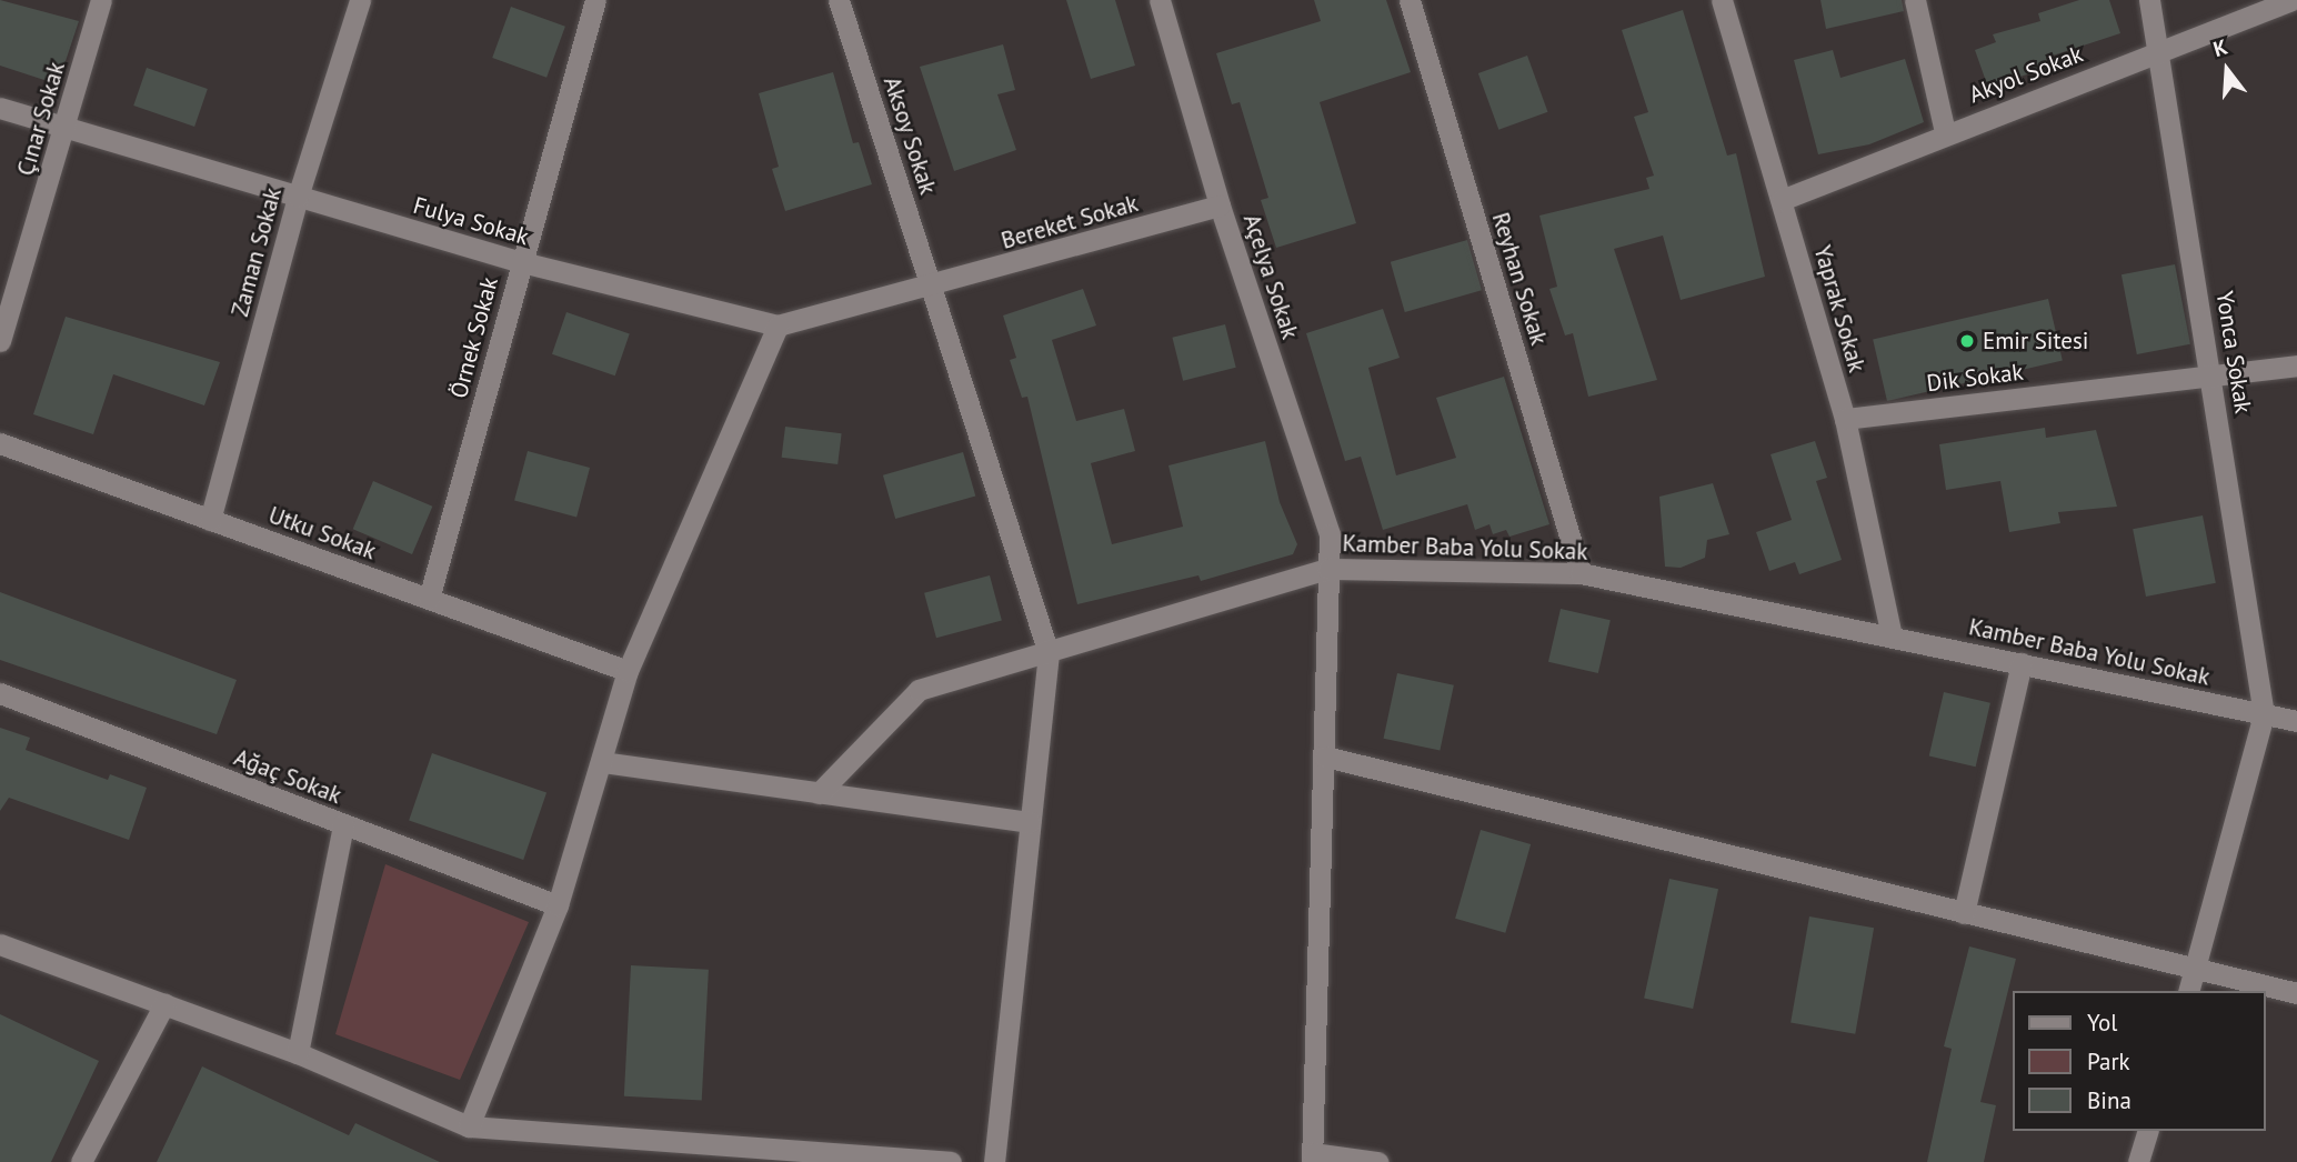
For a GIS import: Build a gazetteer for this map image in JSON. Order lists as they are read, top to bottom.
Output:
{
  "streets": {
    "street": [
      "Akyol Sokak",
      "Çınar Sokak",
      "Aksoy Sokak",
      "Fulya Sokak",
      "Bereket Sokak",
      "Zaman Sokak",
      "Açelya Sokak",
      "Reyhan Sokak",
      "Yaprak Sokak",
      "Örnek Sokak",
      "Yonca Sokak",
      "Dik Sokak",
      "Utku Sokak",
      "Kamber Baba Yolu Sokak",
      "Ağaç Sokak"
    ]
  },
  "crossings": [
    ["Akyol Sokak", "Yaprak Sokak"],
    ["Akyol Sokak", "Yonca Sokak"],
    ["Çınar Sokak", "Fulya Sokak"],
    ["Aksoy Sokak", "Fulya Sokak"],
    ["Aksoy Sokak", "Bereket Sokak"],
    ["Aksoy Sokak", "Kamber Baba Yolu Sokak"],
    ["Fulya Sokak", "Bereket Sokak"],
    ["Fulya Sokak", "Zaman Sokak"],
    ["Fulya Sokak", "Örnek Sokak"],
    ["Bereket Sokak", "Açelya Sokak"],
    ["Zaman Sokak", "Utku Sokak"],
    ["Açelya Sokak", "Kamber Baba Yolu Sokak"],
    ["Reyhan Sokak", "Kamber Baba Yolu Sokak"],
    ["Yaprak Sokak", "Dik Sokak"],
    ["Yaprak Sokak", "Kamber Baba Yolu Sokak"],
    ["Örnek Sokak", "Utku Sokak"],
    ["Yonca Sokak", "Dik Sokak"],
    ["Yonca Sokak", "Kamber Baba Yolu Sokak"]
  ],
  "places": ["Emir Sitesi"],
  "legend": ["Yol", "Park", "Bina"],
  "north": "top"
}
